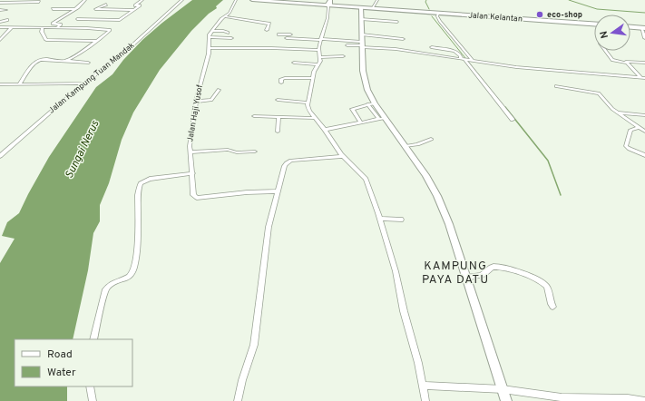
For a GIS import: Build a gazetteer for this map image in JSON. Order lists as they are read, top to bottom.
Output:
{
  "streets": {
    "highway": ["Jalan Kelantan"],
    "street": ["Jalan Kampung Tuan Mandak", "Jalan Haji Yusof"]
  },
  "districts": ["KAMPUNG PAYA DATU"],
  "water": ["Sungai Nerus"],
  "places": ["eco-shop"],
  "legend": ["Road", "Water"],
  "north": "left"
}
